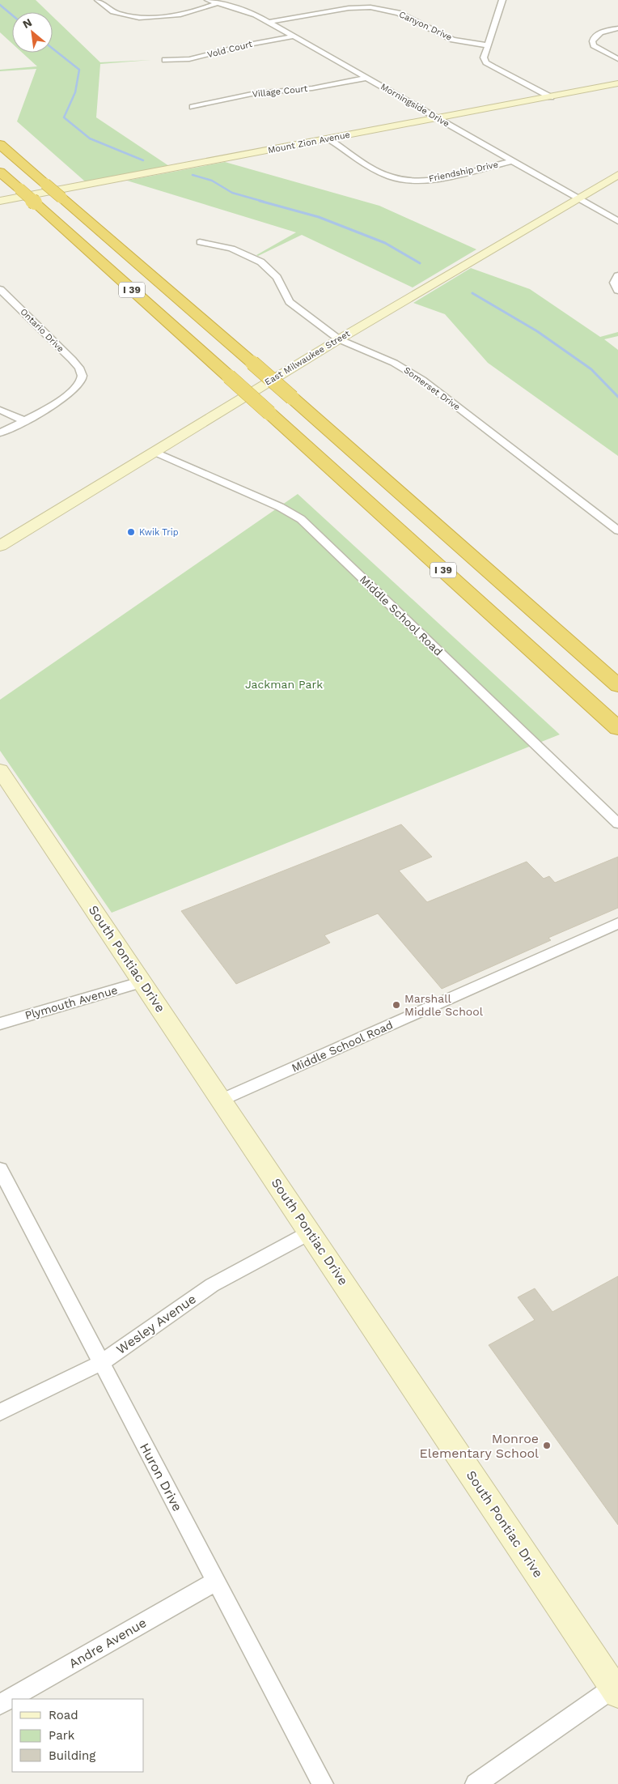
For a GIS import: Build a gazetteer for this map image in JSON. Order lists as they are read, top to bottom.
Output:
{
  "streets": {
    "highway": ["I 39"],
    "main road": ["Mount Zion Avenue", "East Milwaukee Street", "South Pontiac Drive"],
    "street": [
      "Canyon Drive",
      "Vold Court",
      "Village Court",
      "Morningside Drive",
      "Friendship Drive",
      "Ontario Drive",
      "Somerset Drive",
      "Middle School Road",
      "Plymouth Avenue",
      "Wesley Avenue",
      "Huron Drive",
      "Andre Avenue"
    ]
  },
  "crossings": [
    ["Canyon Drive", "Morningside Drive"],
    ["Vold Court", "Morningside Drive"],
    ["Village Court", "Morningside Drive"],
    ["Morningside Drive", "Mount Zion Avenue"],
    ["Morningside Drive", "Friendship Drive"],
    ["Morningside Drive", "East Milwaukee Street"],
    ["Mount Zion Avenue", "Friendship Drive"],
    ["East Milwaukee Street", "Somerset Drive"],
    ["East Milwaukee Street", "Middle School Road"],
    ["Middle School Road", "South Pontiac Drive"],
    ["South Pontiac Drive", "Plymouth Avenue"],
    ["South Pontiac Drive", "Wesley Avenue"],
    ["Wesley Avenue", "Huron Drive"],
    ["Huron Drive", "Andre Avenue"]
  ],
  "parks": ["Jackman Park"],
  "places": ["Kwik Trip", "Marshall Middle School", "Monroe Elementary School"],
  "legend": ["Road", "Park", "Building"],
  "north": "top left"
}
